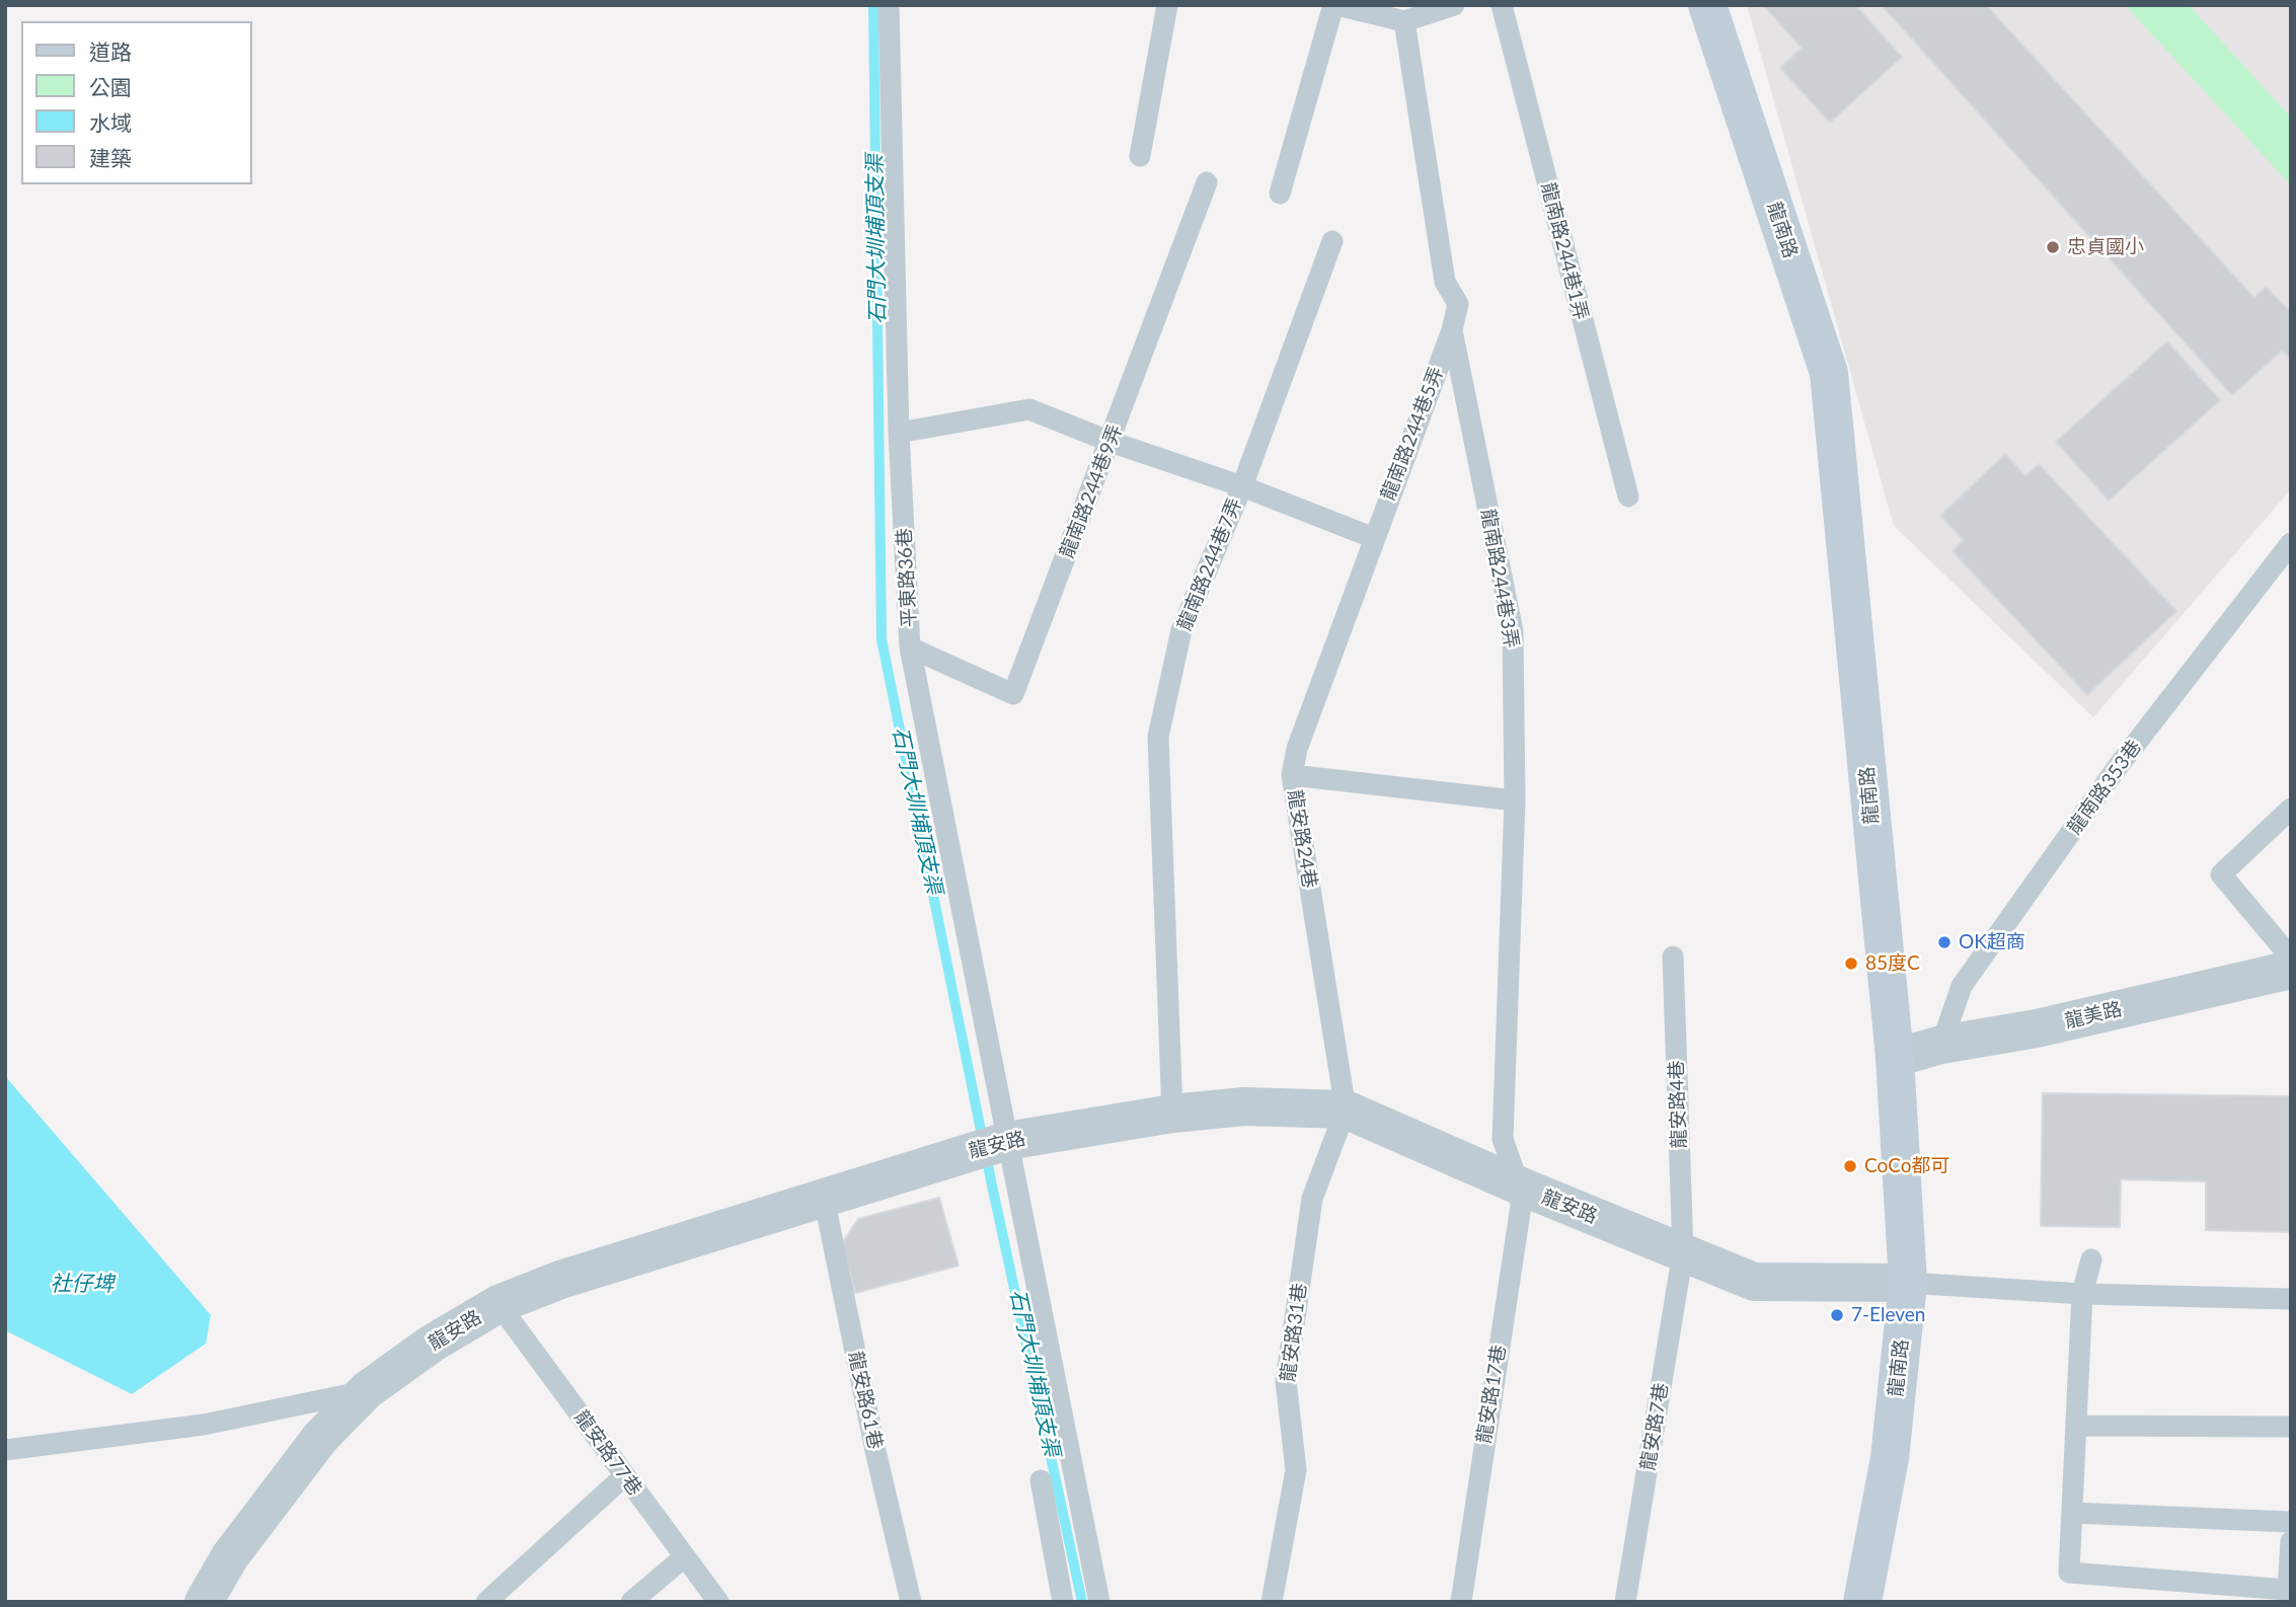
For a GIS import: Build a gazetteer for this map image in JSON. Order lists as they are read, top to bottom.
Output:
{
  "streets": {
    "main road": ["龍南路"],
    "street": ["龍美路", "龍安路"],
    "lane": [
      "龍南路244巷1弄",
      "龍南路244巷5弄",
      "龍南路244巷9弄",
      "龍南路244巷7弄",
      "平東路36巷",
      "龍南路244巷3弄",
      "龍南路353巷",
      "龍安路24巷",
      "龍安路4巷",
      "龍安路31巷",
      "龍安路17巷",
      "龍安路61巷",
      "龍安路7巷",
      "龍安路77巷"
    ]
  },
  "crossings": [
    ["龍南路", "龍美路"],
    ["龍南路", "龍安路"],
    ["龍南路244巷5弄", "龍南路244巷3弄"],
    ["龍南路244巷5弄", "龍安路24巷"],
    ["龍南路244巷9弄", "平東路36巷"],
    ["龍南路244巷7弄", "龍安路"],
    ["平東路36巷", "龍安路"],
    ["龍南路244巷3弄", "龍安路"],
    ["龍南路244巷3弄", "龍安路17巷"],
    ["龍南路353巷", "龍美路"],
    ["龍安路24巷", "龍安路"],
    ["龍安路24巷", "龍安路31巷"],
    ["龍安路4巷", "龍安路"],
    ["龍安路4巷", "龍安路7巷"],
    ["龍安路", "龍安路31巷"],
    ["龍安路", "龍安路17巷"],
    ["龍安路", "龍安路61巷"],
    ["龍安路", "龍安路7巷"],
    ["龍安路", "龍安路77巷"]
  ],
  "water": ["石門大圳埔頂支渠", "社仔埤"],
  "places": [
    "忠貞國小",
    "OK超商",
    "85度C",
    "CoCo都可",
    "7-Eleven"
  ],
  "legend": [
    "道路",
    "公園",
    "水域",
    "建築"
  ]
}
